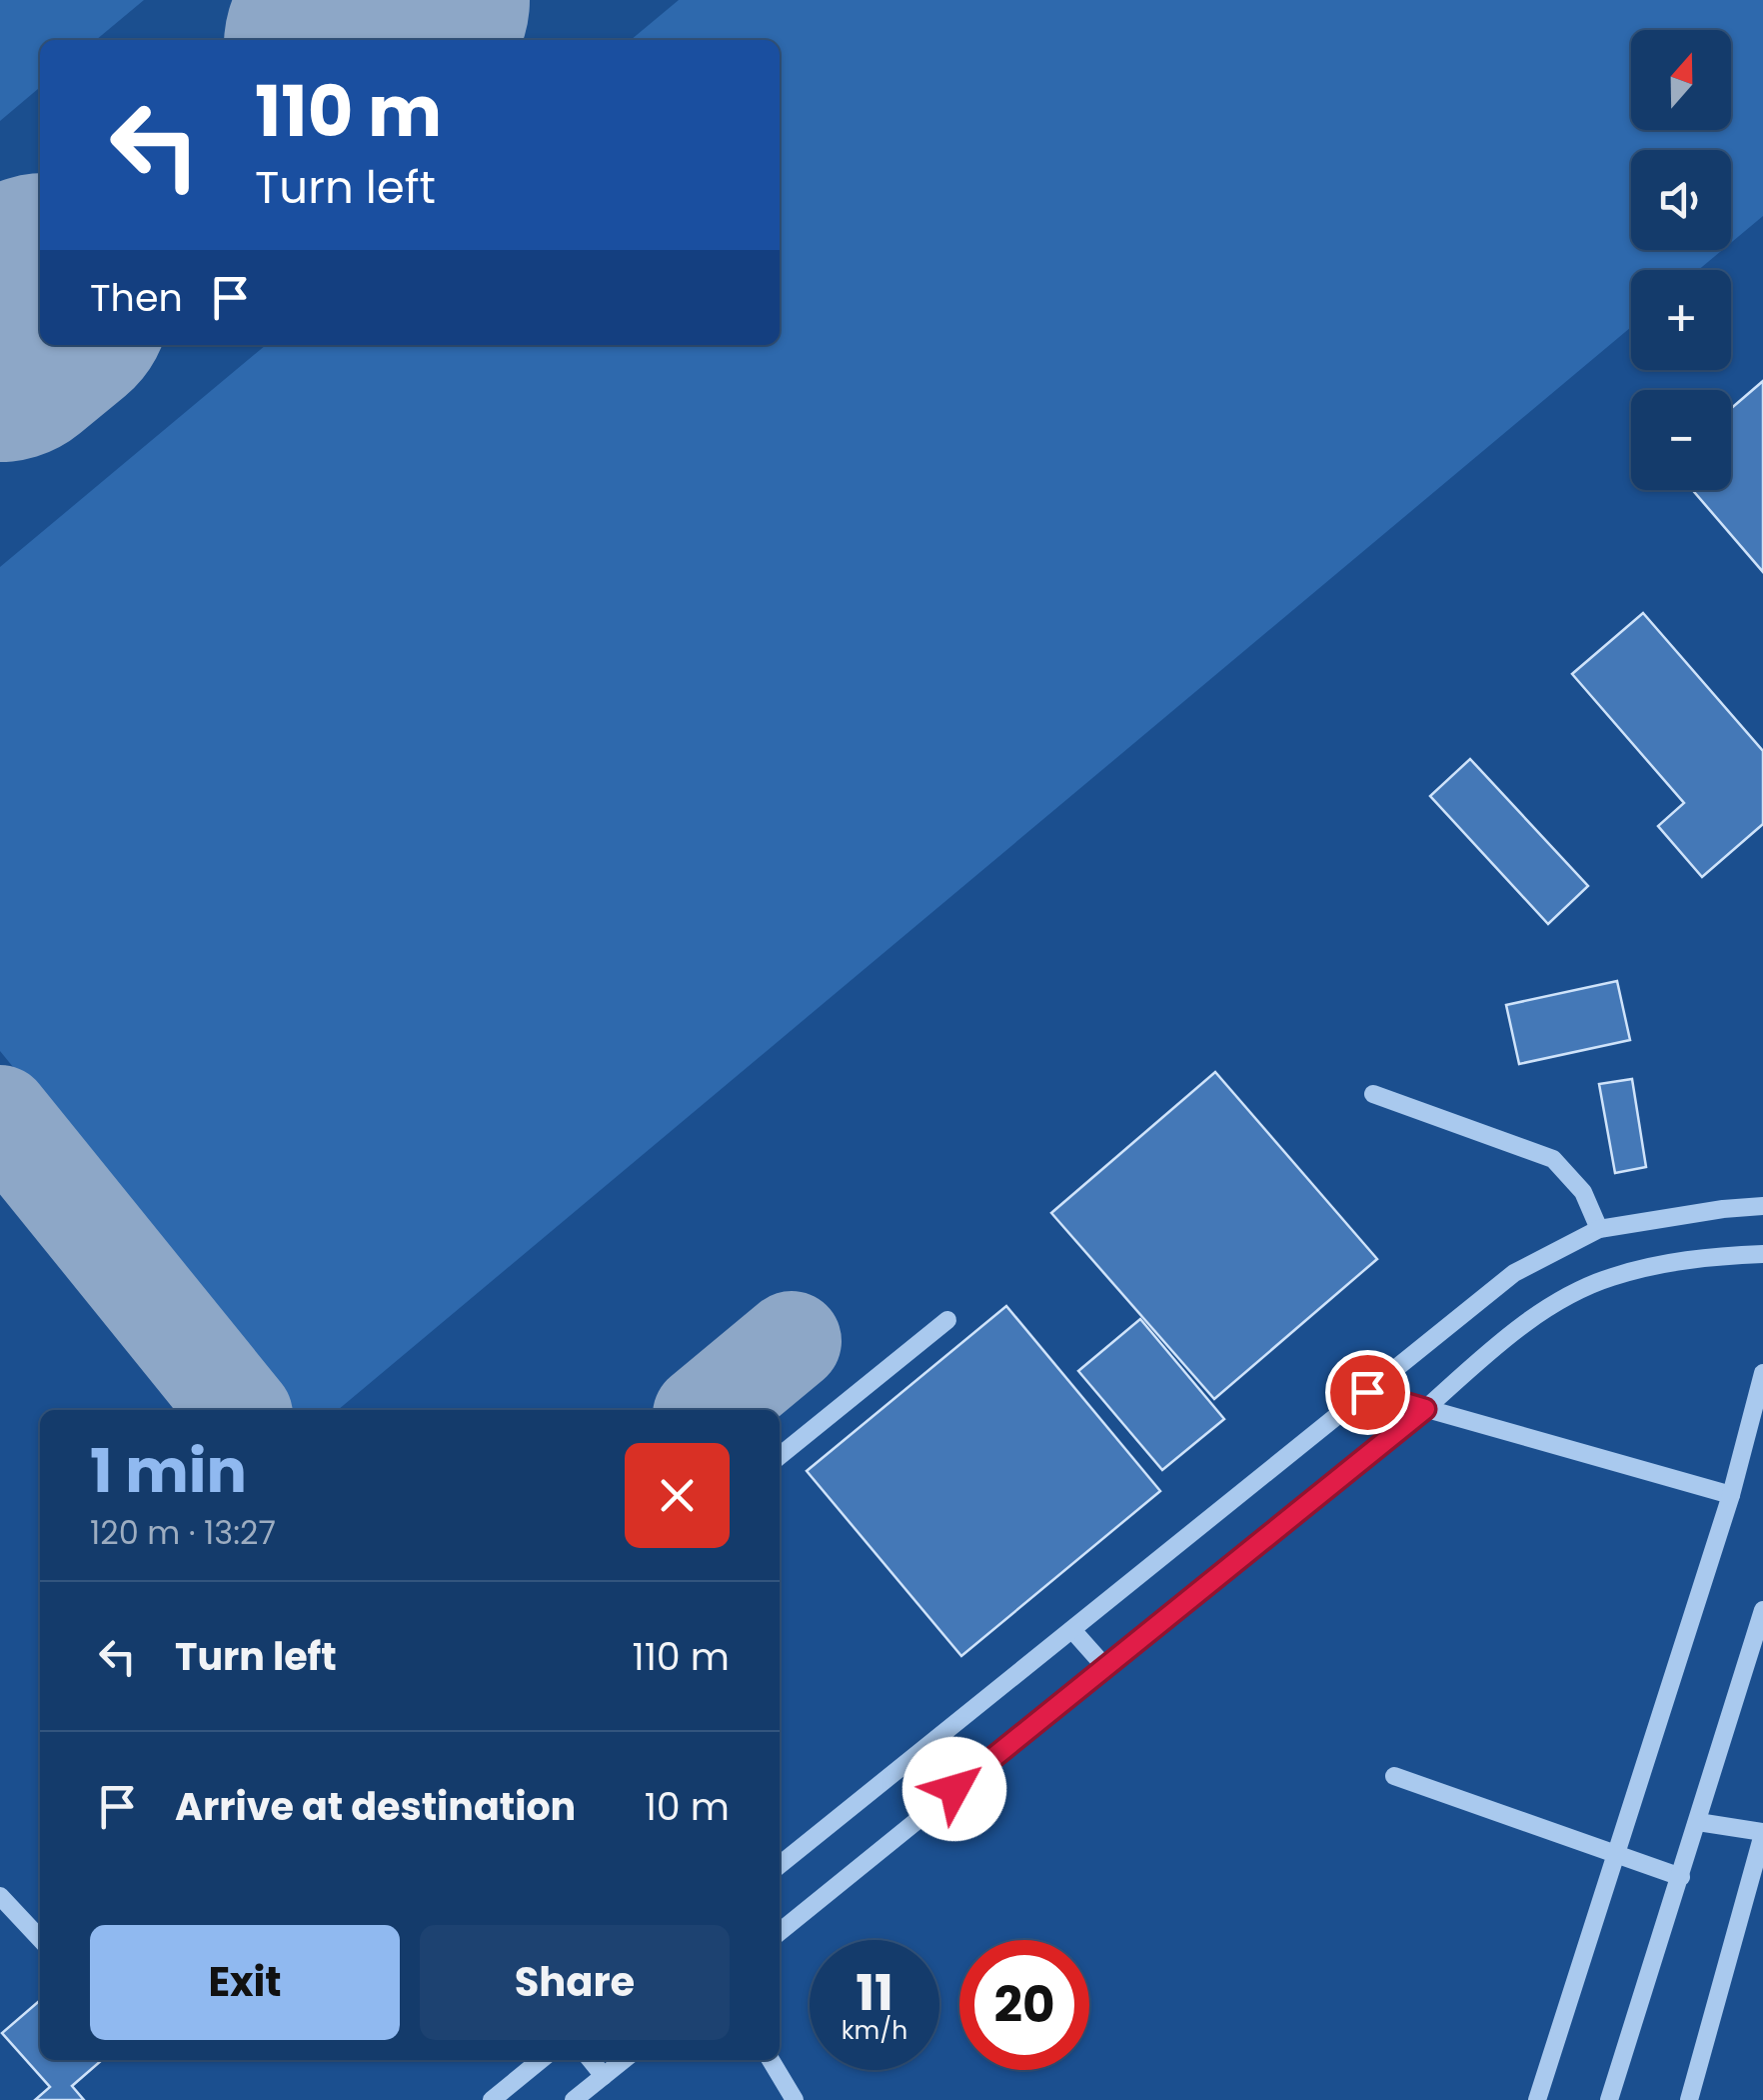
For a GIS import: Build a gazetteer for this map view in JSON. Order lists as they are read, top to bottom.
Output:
{
  "north": "top",
  "page": {
    "map_buttons": ["+", "−"],
    "turn": ["110 m", "Turn left"],
    "then": "Then",
    "heading": ["1 min", "120 m · 13:27"],
    "list": [
      {
        "name": "Turn left",
        "value": "110 m"
      },
      {
        "name": "Arrive at destination",
        "value": "10 m"
      }
    ],
    "buttons": ["Exit", "Share"],
    "speed": "11 km/h",
    "limit": "20"
  }
}
